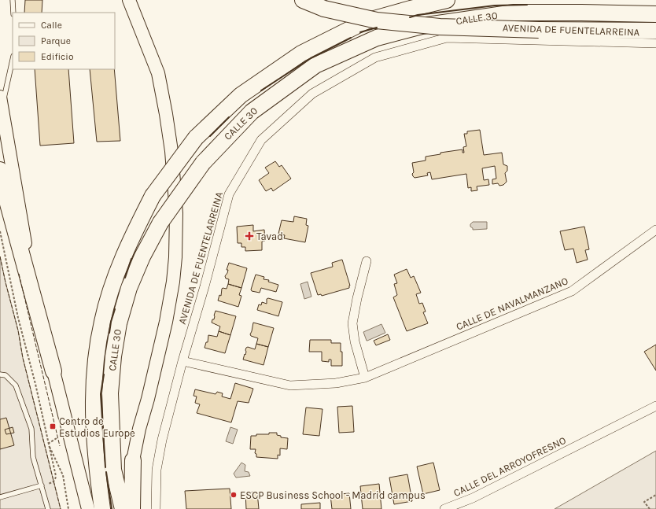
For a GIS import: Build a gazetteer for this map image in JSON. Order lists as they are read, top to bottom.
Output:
{
  "streets": {
    "highway": ["CALLE 30"],
    "street": ["AVENIDA DE FUENTELARREINA", "CALLE DE NAVALMANZANO", "CALLE DEL ARROYOFRESNO"]
  },
  "crossings": [
    ["AVENIDA DE FUENTELARREINA", "CALLE DE NAVALMANZANO"]
  ],
  "places": {
    "health": ["Tavad"],
    "transit": ["Centro de Estudios Europe"],
    "other": ["ESCP Business School - Madrid campus"]
  },
  "legend": ["Calle", "Parque", "Edificio"]
}
